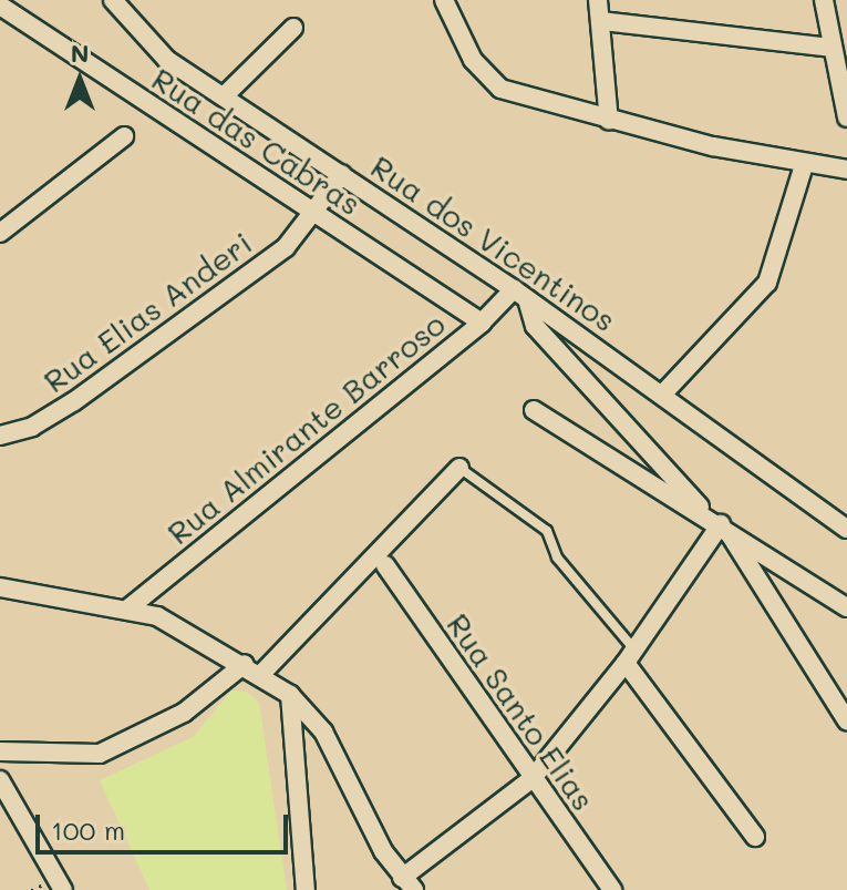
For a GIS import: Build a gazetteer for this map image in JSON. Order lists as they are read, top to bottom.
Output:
{
  "streets": {
    "street": [
      "Rua das Cabras",
      "Rua dos Vicentinos",
      "Rua Elias Anderi",
      "Rua Almirante Barroso",
      "Rua Santo Elias"
    ]
  },
  "crossings": [
    ["Rua das Cabras", "Rua Elias Anderi"],
    ["Rua das Cabras", "Rua Almirante Barroso"],
    ["Rua dos Vicentinos", "Rua Elias Anderi"],
    ["Rua dos Vicentinos", "Rua Almirante Barroso"]
  ],
  "scale_bar": "100 m",
  "north": "top"
}
